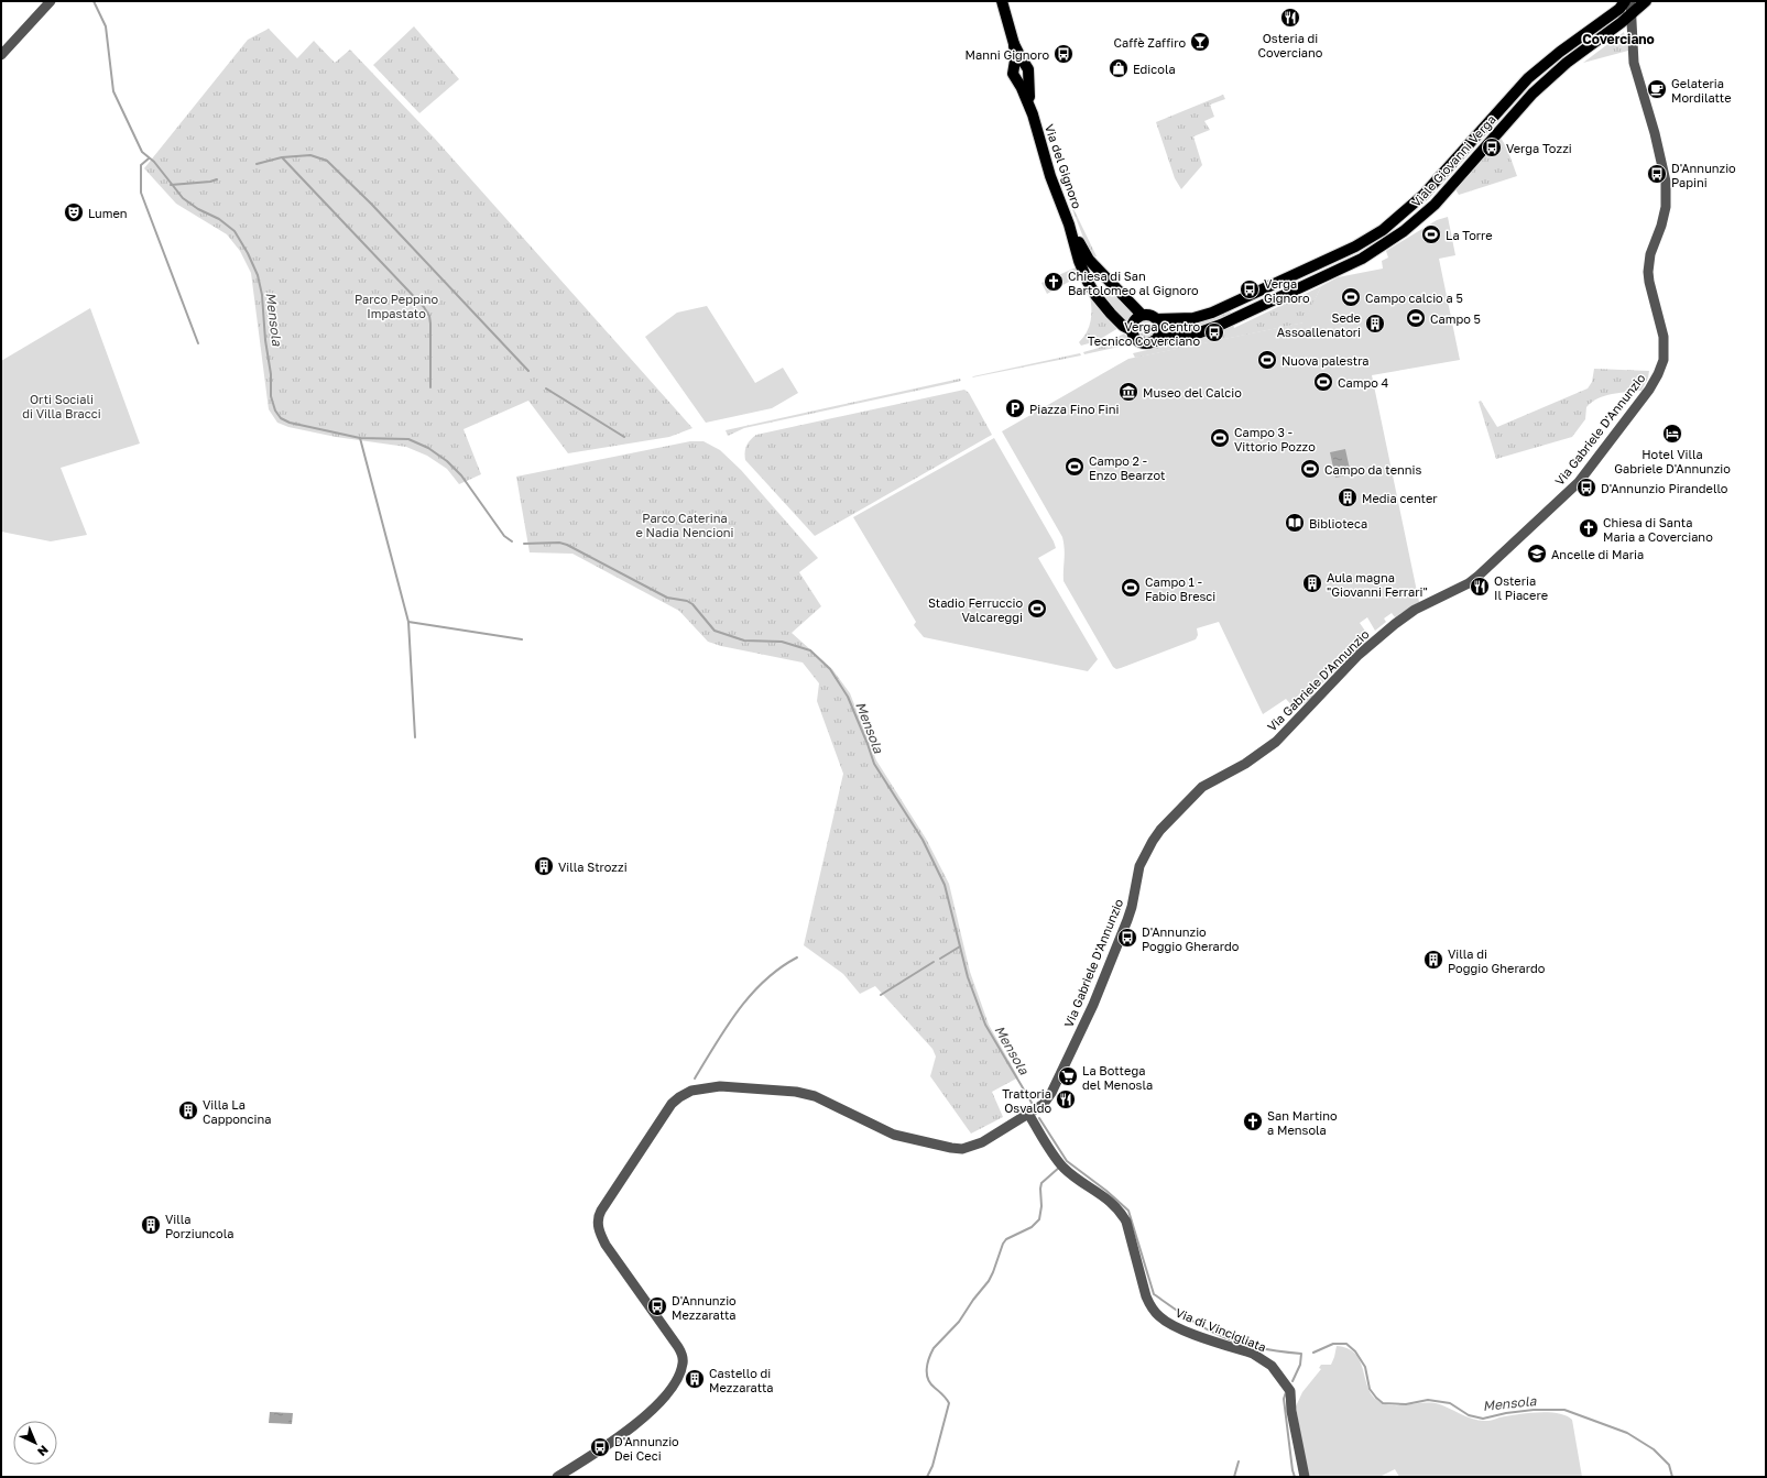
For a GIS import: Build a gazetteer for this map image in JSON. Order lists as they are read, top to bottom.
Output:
{
  "streets": {
    "main road": ["Viale Giovanni Verga", "Via del Gignoro"],
    "street": ["Via Gabriele D'Annunzio", "Via di Vincigliata"]
  },
  "crossings": [
    ["Viale Giovanni Verga", "Via Gabriele D'Annunzio"],
    ["Via Gabriele D'Annunzio", "Via di Vincigliata"]
  ],
  "districts": ["Coverciano"],
  "water": ["Mensola"],
  "parks": ["Parco Peppino Impastato", "Orti Sociali di Villa Bracci", "Parco Caterina e Nadia Nencioni"],
  "places": {
    "restaurant": ["Osteria di Coverciano", "Osteria Il Piacere", "Trattoria Osvaldo"],
    "bar": ["Caffè Zaffiro"],
    "bus stop": [
      "Manni Gignoro",
      "Verga Tozzi",
      "D'Annunzio Papini",
      "Verga Gignoro",
      "Verga Centro Tecnico Coverciano",
      "D'Annunzio Pirandello",
      "D'Annunzio Poggio Gherardo",
      "D'Annunzio Mezzaratta",
      "D'Annunzio Dei Ceci"
    ],
    "shop": ["Edicola"],
    "cafe": ["Gelateria Mordilatte"],
    "theatre": ["Lumen"],
    "sports": [
      "La Torre",
      "Campo calcio a 5",
      "Campo 5",
      "Nuova palestra",
      "Campo 4",
      "Campo 3 - Vittorio Pozzo",
      "Campo 2 - Enzo Bearzot",
      "Campo da tennis",
      "Campo 1 - Fabio Bresci",
      "Stadio Ferruccio Valcareggi"
    ],
    "church": ["Chiesa di San Bartolomeo al Gignoro", "Chiesa di Santa Maria a Coverciano", "San Martino a Mensola"],
    "building": [
      "Sede Assoallenatori",
      "Media center",
      "Aula magna \"Giovanni Ferrari\"",
      "Villa Strozzi",
      "Villa di Poggio Gherardo",
      "Villa La Capponcina",
      "Villa Porziuncola",
      "Castello di Mezzaratta"
    ],
    "museum": ["Museo del Calcio"],
    "parking": ["Piazza Fino Fini"],
    "hotel": ["Hotel Villa Gabriele D'Annunzio"],
    "library": ["Biblioteca"],
    "school or university": ["Ancelle di Maria"],
    "supermarket": ["La Bottega del Menosla"]
  },
  "north": "bottom right"
}
